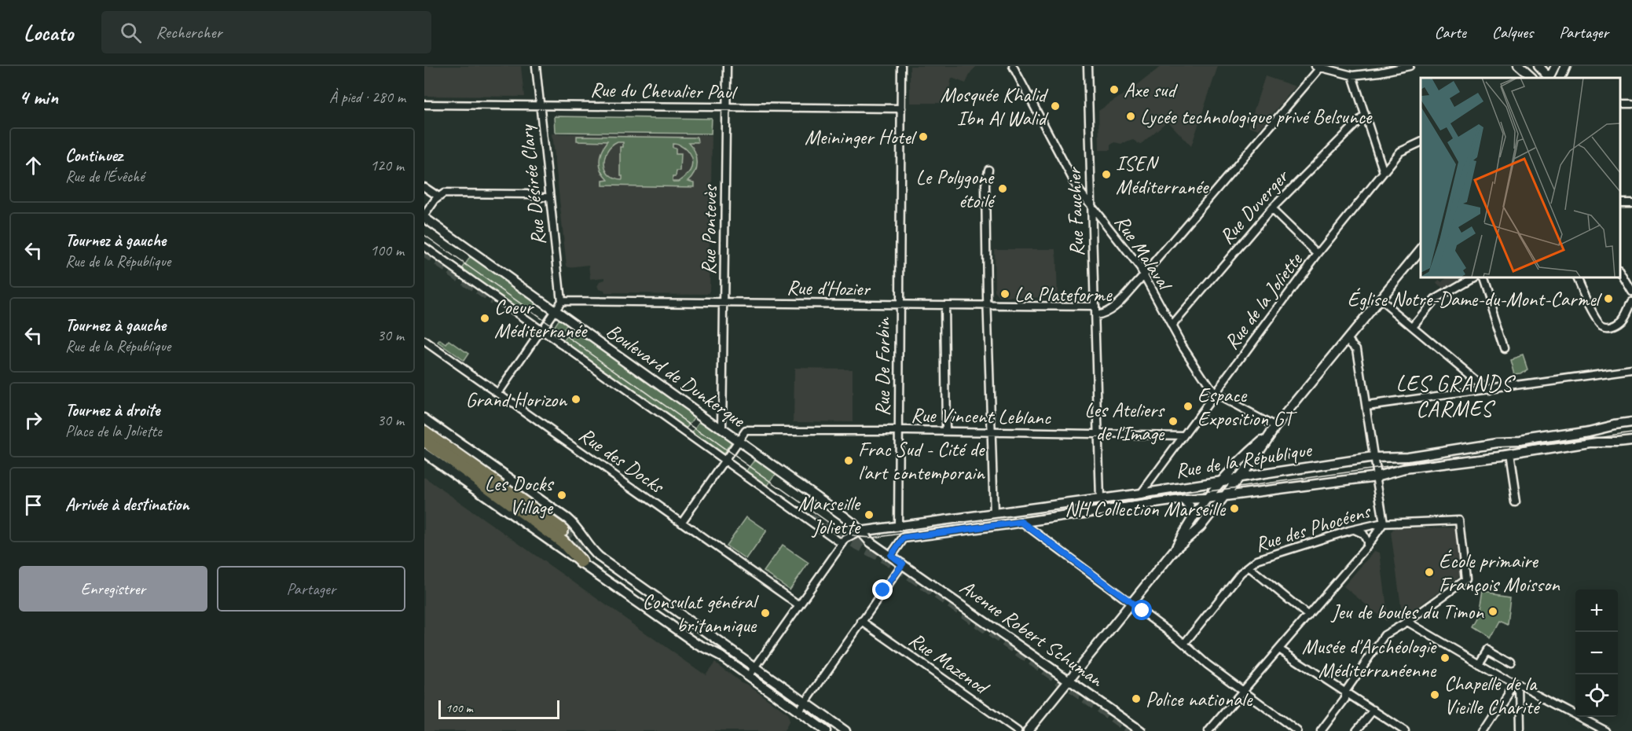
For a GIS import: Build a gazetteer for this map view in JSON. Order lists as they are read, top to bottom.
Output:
{
  "streets": {
    "main road": ["Boulevard de Dunkerque", "Rue de la République", "Avenue Robert Schuman"],
    "street": [
      "Rue du Chevalier Paul",
      "Rue Désirée Clary",
      "Rue Duverger",
      "Rue Fauchier",
      "Rue Pontevès",
      "Rue Malaval",
      "Rue d'Hozier",
      "Rue de la Joliette",
      "Rue De Forbin",
      "Rue Vincent Leblanc",
      "Rue des Docks",
      "Rue des Phocéens",
      "Rue Mazenod"
    ]
  },
  "crossings": [
    ["Rue du Chevalier Paul", "Rue Désirée Clary"],
    ["Rue du Chevalier Paul", "Rue Pontevès"],
    ["Rue du Chevalier Paul", "Rue De Forbin"],
    ["Rue Désirée Clary", "Rue d'Hozier"],
    ["Rue Duverger", "Rue Malaval"],
    ["Rue Fauchier", "Rue Malaval"],
    ["Rue Fauchier", "Rue d'Hozier"],
    ["Rue Fauchier", "Rue Vincent Leblanc"],
    ["Rue Fauchier", "Rue de la République"],
    ["Rue Pontevès", "Rue d'Hozier"],
    ["Rue Pontevès", "Boulevard de Dunkerque"],
    ["Rue Malaval", "Rue de la Joliette"],
    ["Rue d'Hozier", "Rue De Forbin"],
    ["Rue de la Joliette", "Rue Vincent Leblanc"],
    ["Rue de la Joliette", "Rue de la République"],
    ["Rue De Forbin", "Rue Vincent Leblanc"],
    ["Rue De Forbin", "Rue de la République"],
    ["Boulevard de Dunkerque", "Rue Vincent Leblanc"],
    ["Boulevard de Dunkerque", "Rue de la République"],
    ["Boulevard de Dunkerque", "Avenue Robert Schuman"]
  ],
  "districts": ["LES GRANDS CARMES"],
  "places": [
    "Axe sud",
    "Mosquée Khalid Ibn Al Walid",
    "Lycée technologique privé Belsunce",
    "Meininger Hotel",
    "ISEN Méditerranée",
    "Le Polygone étoilé",
    "La Plateforme",
    "Église Notre-Dame-du-Mont-Carmel",
    "Coeur Méditerranée",
    "Grand Horizon",
    "Espace Exposition GT",
    "Les Ateliers de l'Image",
    "Frac Sud - Cité de l'art contemporain",
    "Les Docks Village",
    "NH Collection Marseille",
    "Marseille Joliette",
    "École primaire François Moisson",
    "Jeu de boules du Timon",
    "Consulat général britannique",
    "Musée d'Archéologie Méditerranéenne",
    "Chapelle de la Vieille Charité",
    "Police nationale"
  ],
  "scale_bar": "100 m",
  "page": {
    "header": "Locato",
    "search": "Rechercher",
    "nav": ["Carte", "Calques", "Partager"],
    "heading": ["4 min", "À pied · 280 m"],
    "list": [
      ["Continuez", "Rue de l'Évêché", "120 m"],
      ["Tournez à gauche", "Rue de la République", "100 m"],
      ["Tournez à gauche", "Rue de la République", "30 m"],
      ["Tournez à droite", "Place de la Joliette", "30 m"],
      "Arrivée à destination"
    ],
    "buttons": ["Enregistrer", "Partager"],
    "map_buttons": ["+", "−"],
    "scale": "100 m"
  }
}
